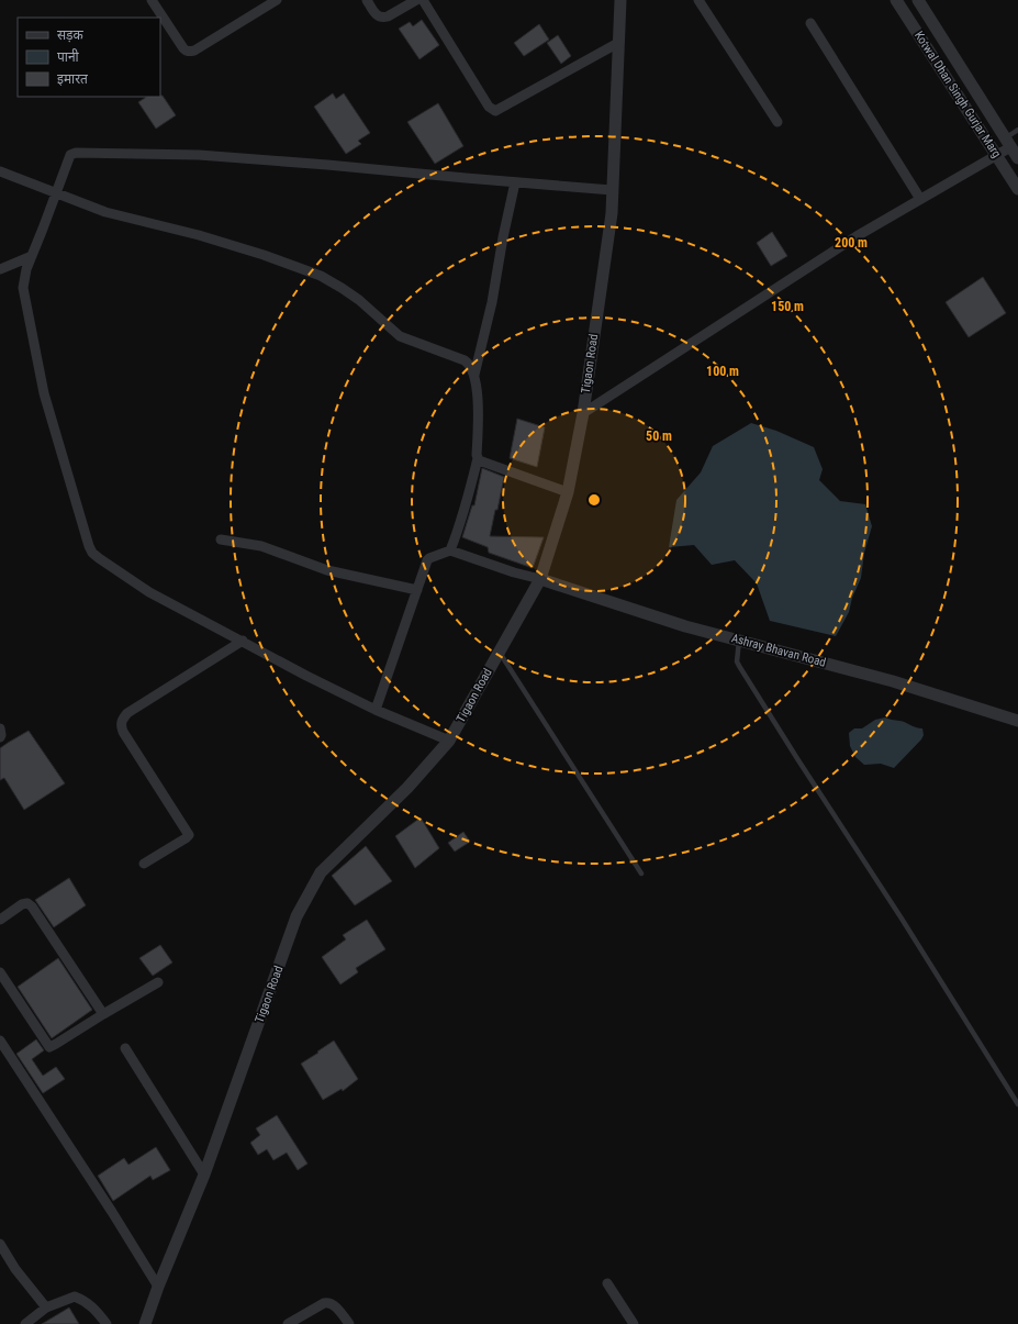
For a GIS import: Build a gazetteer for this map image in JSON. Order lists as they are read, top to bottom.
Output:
{
  "streets": {
    "street": ["Kotwal Dhan Singh Gurjar Marg", "Tigaon Road", "Ashray Bhavan Road"]
  },
  "crossings": [
    ["Tigaon Road", "Ashray Bhavan Road"]
  ],
  "legend": ["सड़क", "पानी", "इमारत"],
  "rings": [
    "200 m",
    "150 m",
    "100 m",
    "50 m"
  ]
}
